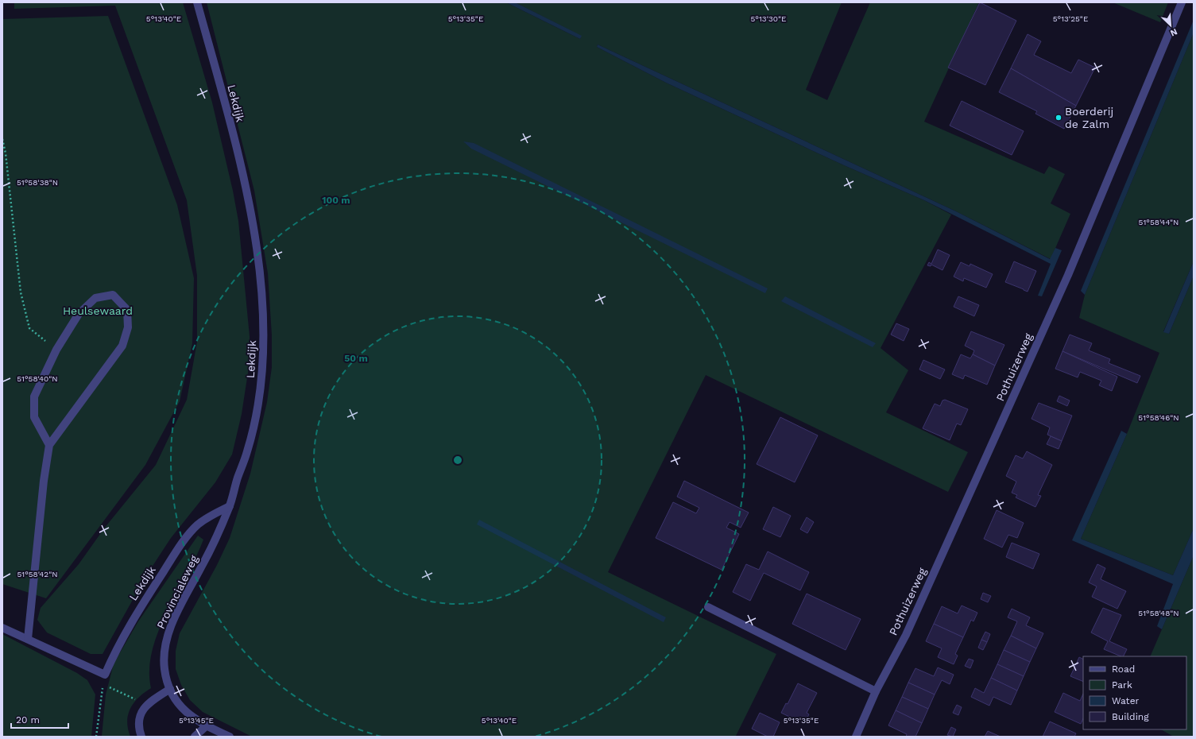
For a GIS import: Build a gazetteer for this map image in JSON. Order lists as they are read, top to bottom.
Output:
{
  "streets": {
    "street": ["Lekdijk", "Pothuizerweg", "Provincialeweg"]
  },
  "crossings": [
    ["Lekdijk", "Provincialeweg"]
  ],
  "parks": ["Heulsewaard"],
  "places": ["Boerderij de Zalm"],
  "legend": [
    "Road",
    "Park",
    "Water",
    "Building"
  ],
  "scale_bar": "20 m",
  "north": "bottom right",
  "coordinates": [
    "5°13'40\"E",
    "5°13'35\"E",
    "5°13'30\"E",
    "5°13'25\"E",
    "51°58'38\"N",
    "51°58'44\"N",
    "51°58'40\"N",
    "51°58'46\"N",
    "51°58'42\"N",
    "51°58'48\"N",
    "5°13'45\"E"
  ],
  "rings": ["100 m", "50 m"]
}
